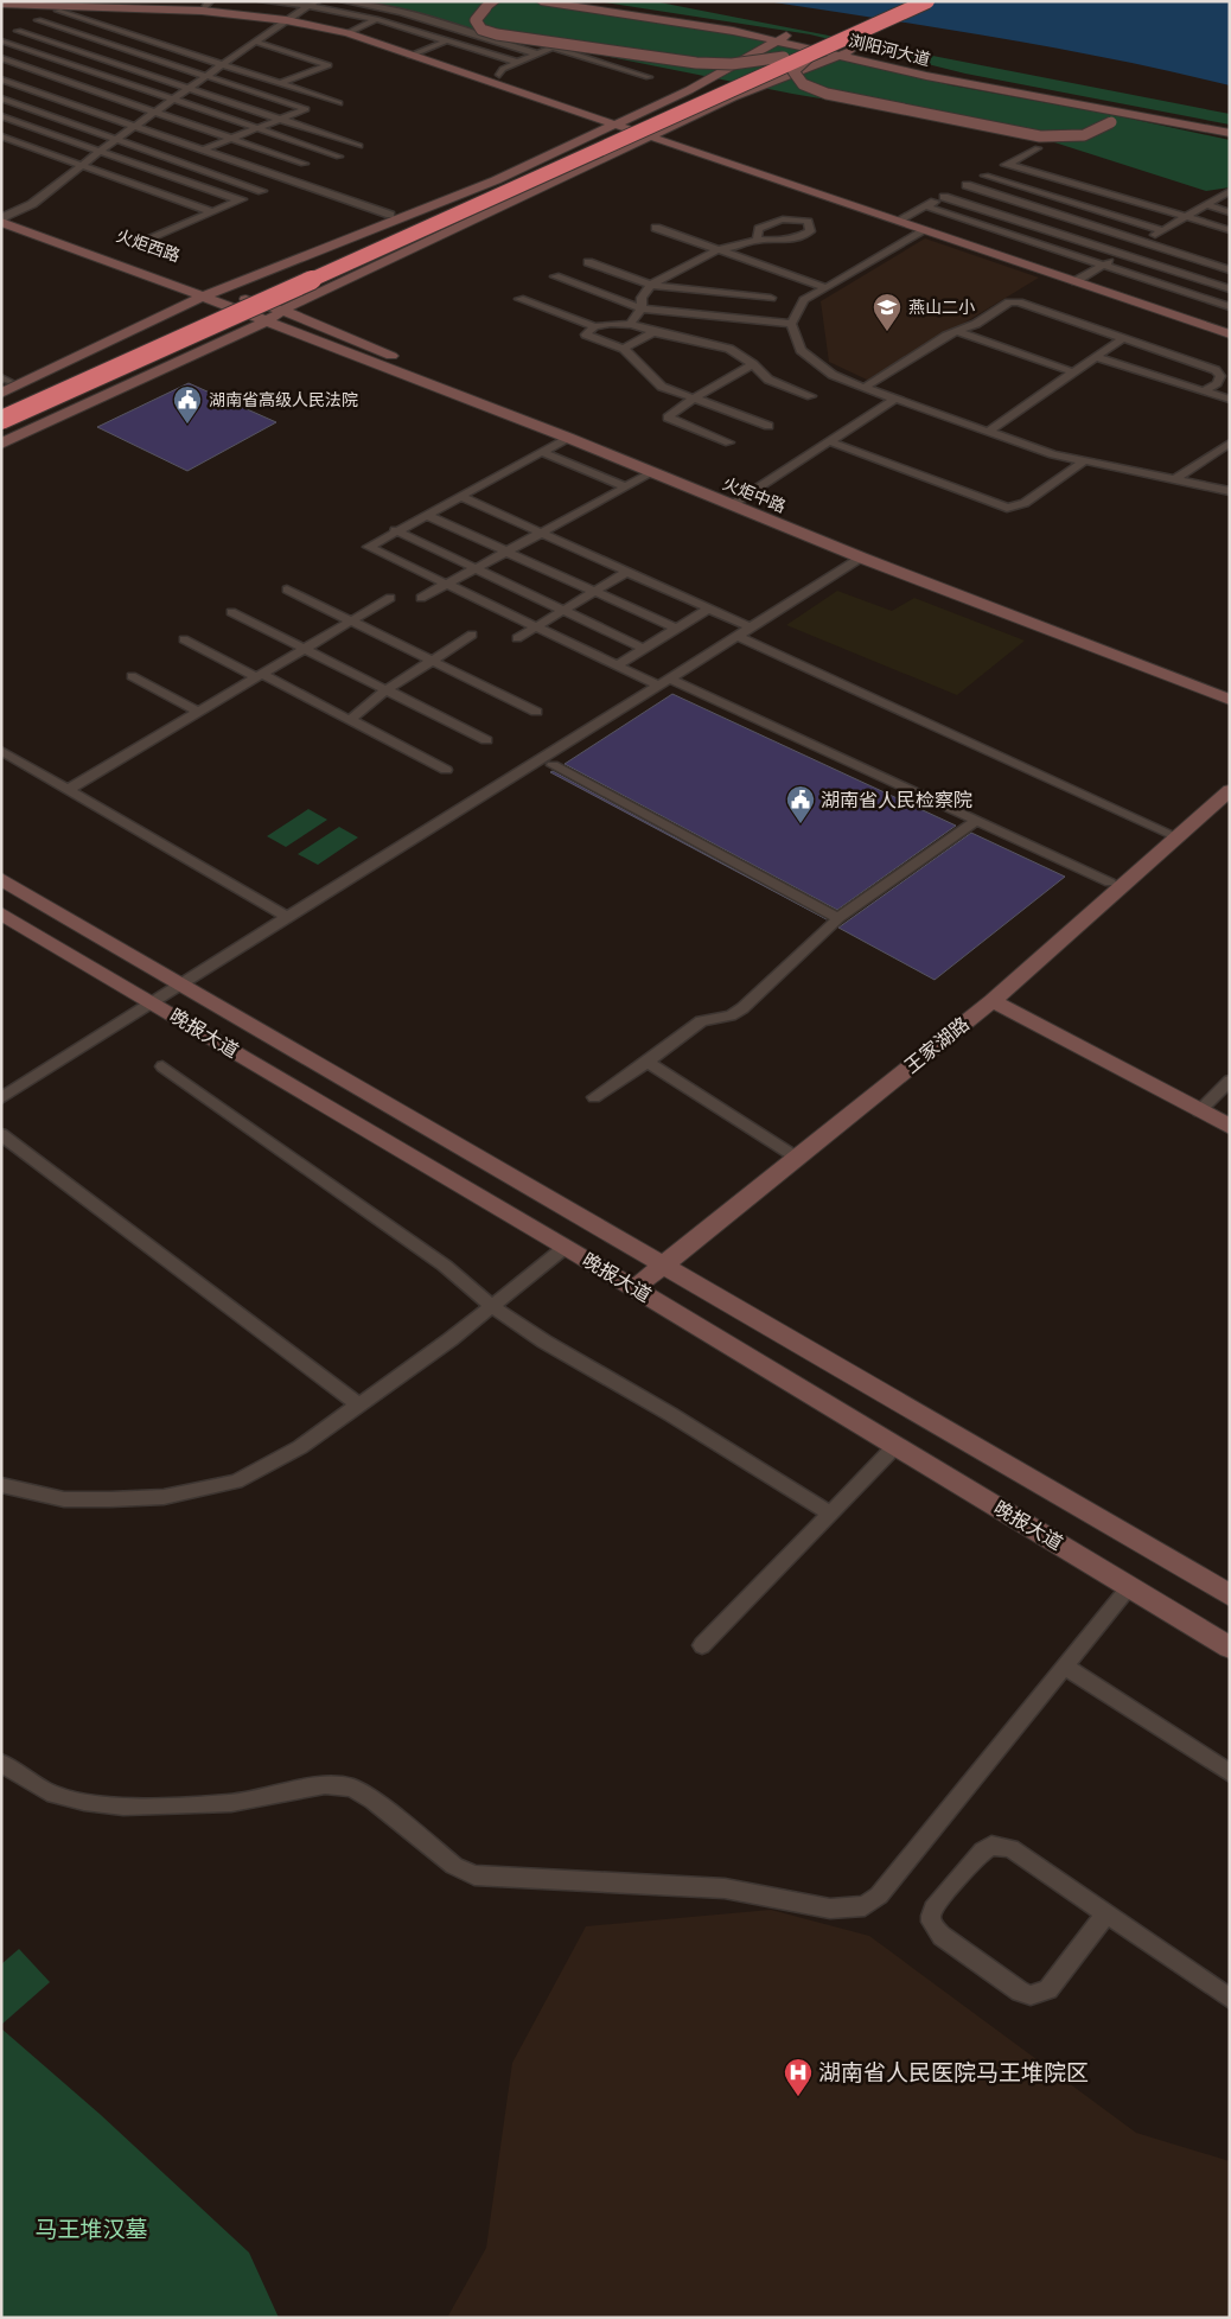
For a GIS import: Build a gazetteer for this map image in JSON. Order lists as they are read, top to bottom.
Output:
{
  "streets": {
    "main road": [
      "浏阳河大道",
      "火炬西路",
      "火炬中路",
      "晚报大道",
      "王家湖路"
    ]
  },
  "crossings": [
    ["火炬西路", "火炬中路"],
    ["晚报大道", "王家湖路"]
  ],
  "parks": ["马王堆汉墓"],
  "places": {
    "school or university": ["燕山二小"],
    "public building": ["湖南省高级人民法院", "湖南省人民检察院"],
    "hospital": ["湖南省人民医院马王堆院区"]
  }
}
